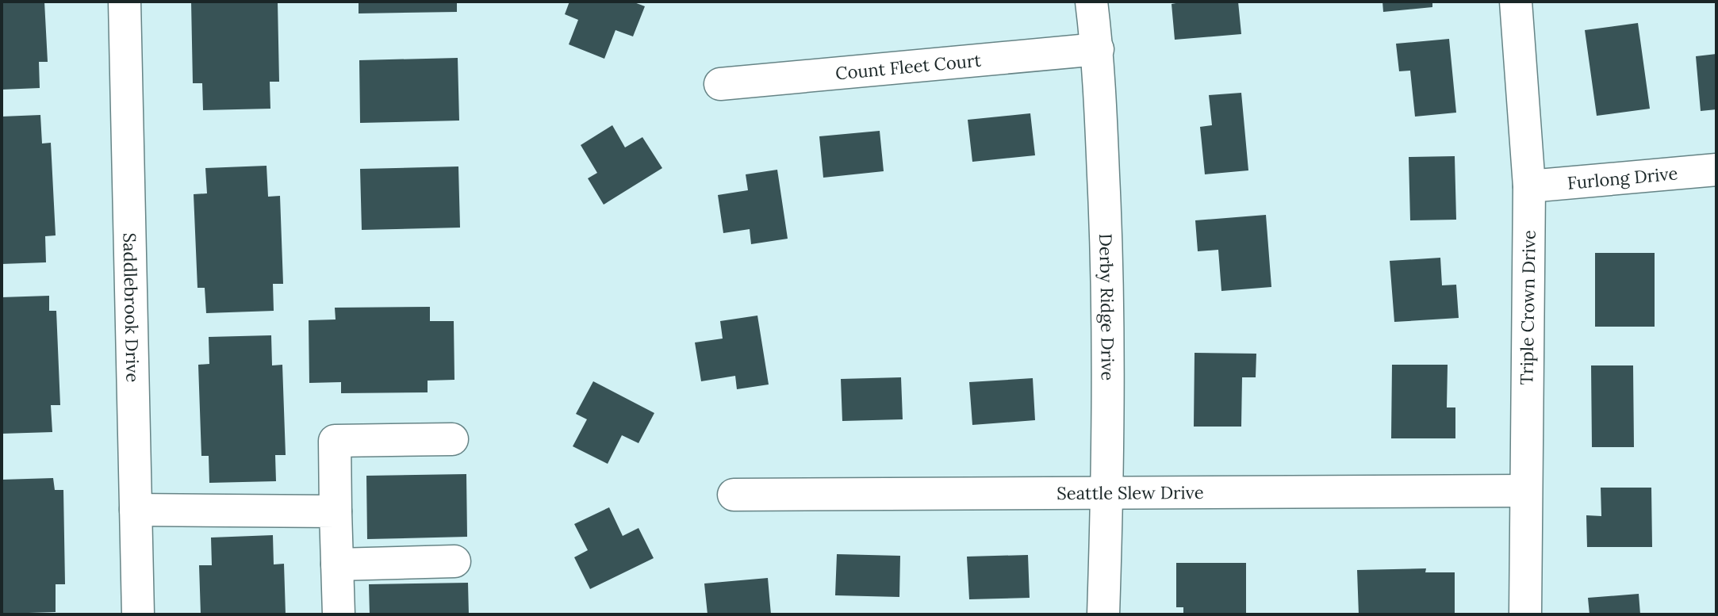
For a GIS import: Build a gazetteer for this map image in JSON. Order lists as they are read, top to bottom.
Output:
{
  "streets": {
    "street": [
      "Count Fleet Court",
      "Furlong Drive",
      "Derby Ridge Drive",
      "Triple Crown Drive",
      "Saddlebrook Drive",
      "Seattle Slew Drive"
    ]
  },
  "crossings": [
    ["Count Fleet Court", "Derby Ridge Drive"],
    ["Furlong Drive", "Triple Crown Drive"],
    ["Derby Ridge Drive", "Seattle Slew Drive"],
    ["Triple Crown Drive", "Seattle Slew Drive"]
  ]
}
